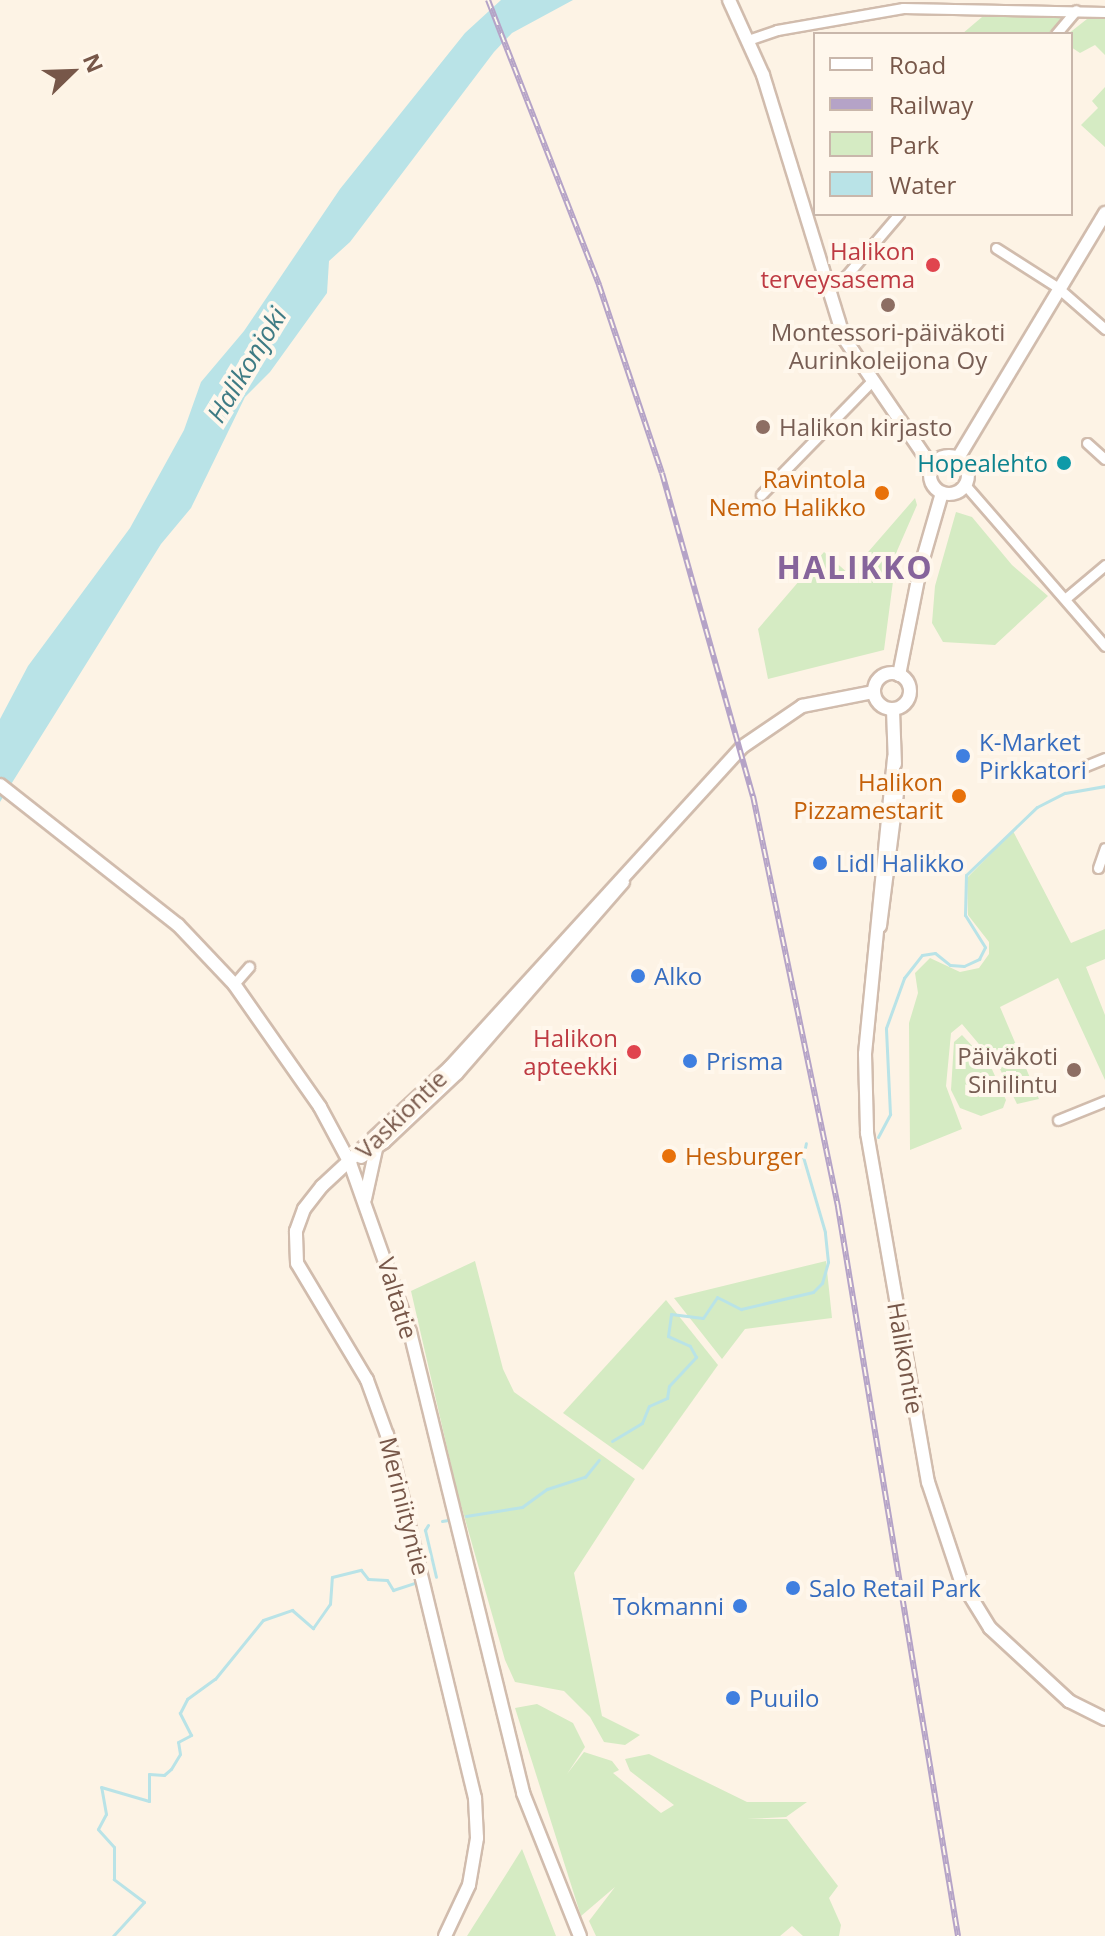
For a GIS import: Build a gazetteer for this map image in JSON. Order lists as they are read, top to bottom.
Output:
{
  "streets": {
    "main road": [
      "Vaskiontie",
      "Valtatie",
      "Halikontie",
      "Meriniityntie"
    ]
  },
  "crossings": [
    ["Vaskiontie", "Valtatie"],
    ["Vaskiontie", "Halikontie"],
    ["Vaskiontie", "Meriniityntie"],
    ["Valtatie", "Meriniityntie"]
  ],
  "districts": ["HALIKKO"],
  "water": ["Halikonjoki"],
  "places": [
    "Halikon terveysasema",
    "Montessori-päiväkoti Aurinkoleijona Oy",
    "Halikon kirjasto",
    "Hopealehto",
    "Ravintola Nemo Halikko",
    "K-Market Pirkkatori",
    "Halikon Pizzamestarit",
    "Lidl Halikko",
    "Alko",
    "Halikon apteekki",
    "Prisma",
    "Päiväkoti Sinilintu",
    "Hesburger",
    "Salo Retail Park",
    "Tokmanni",
    "Puuilo"
  ],
  "legend": [
    "Road",
    "Railway",
    "Park",
    "Water"
  ],
  "north": "top right"
}
